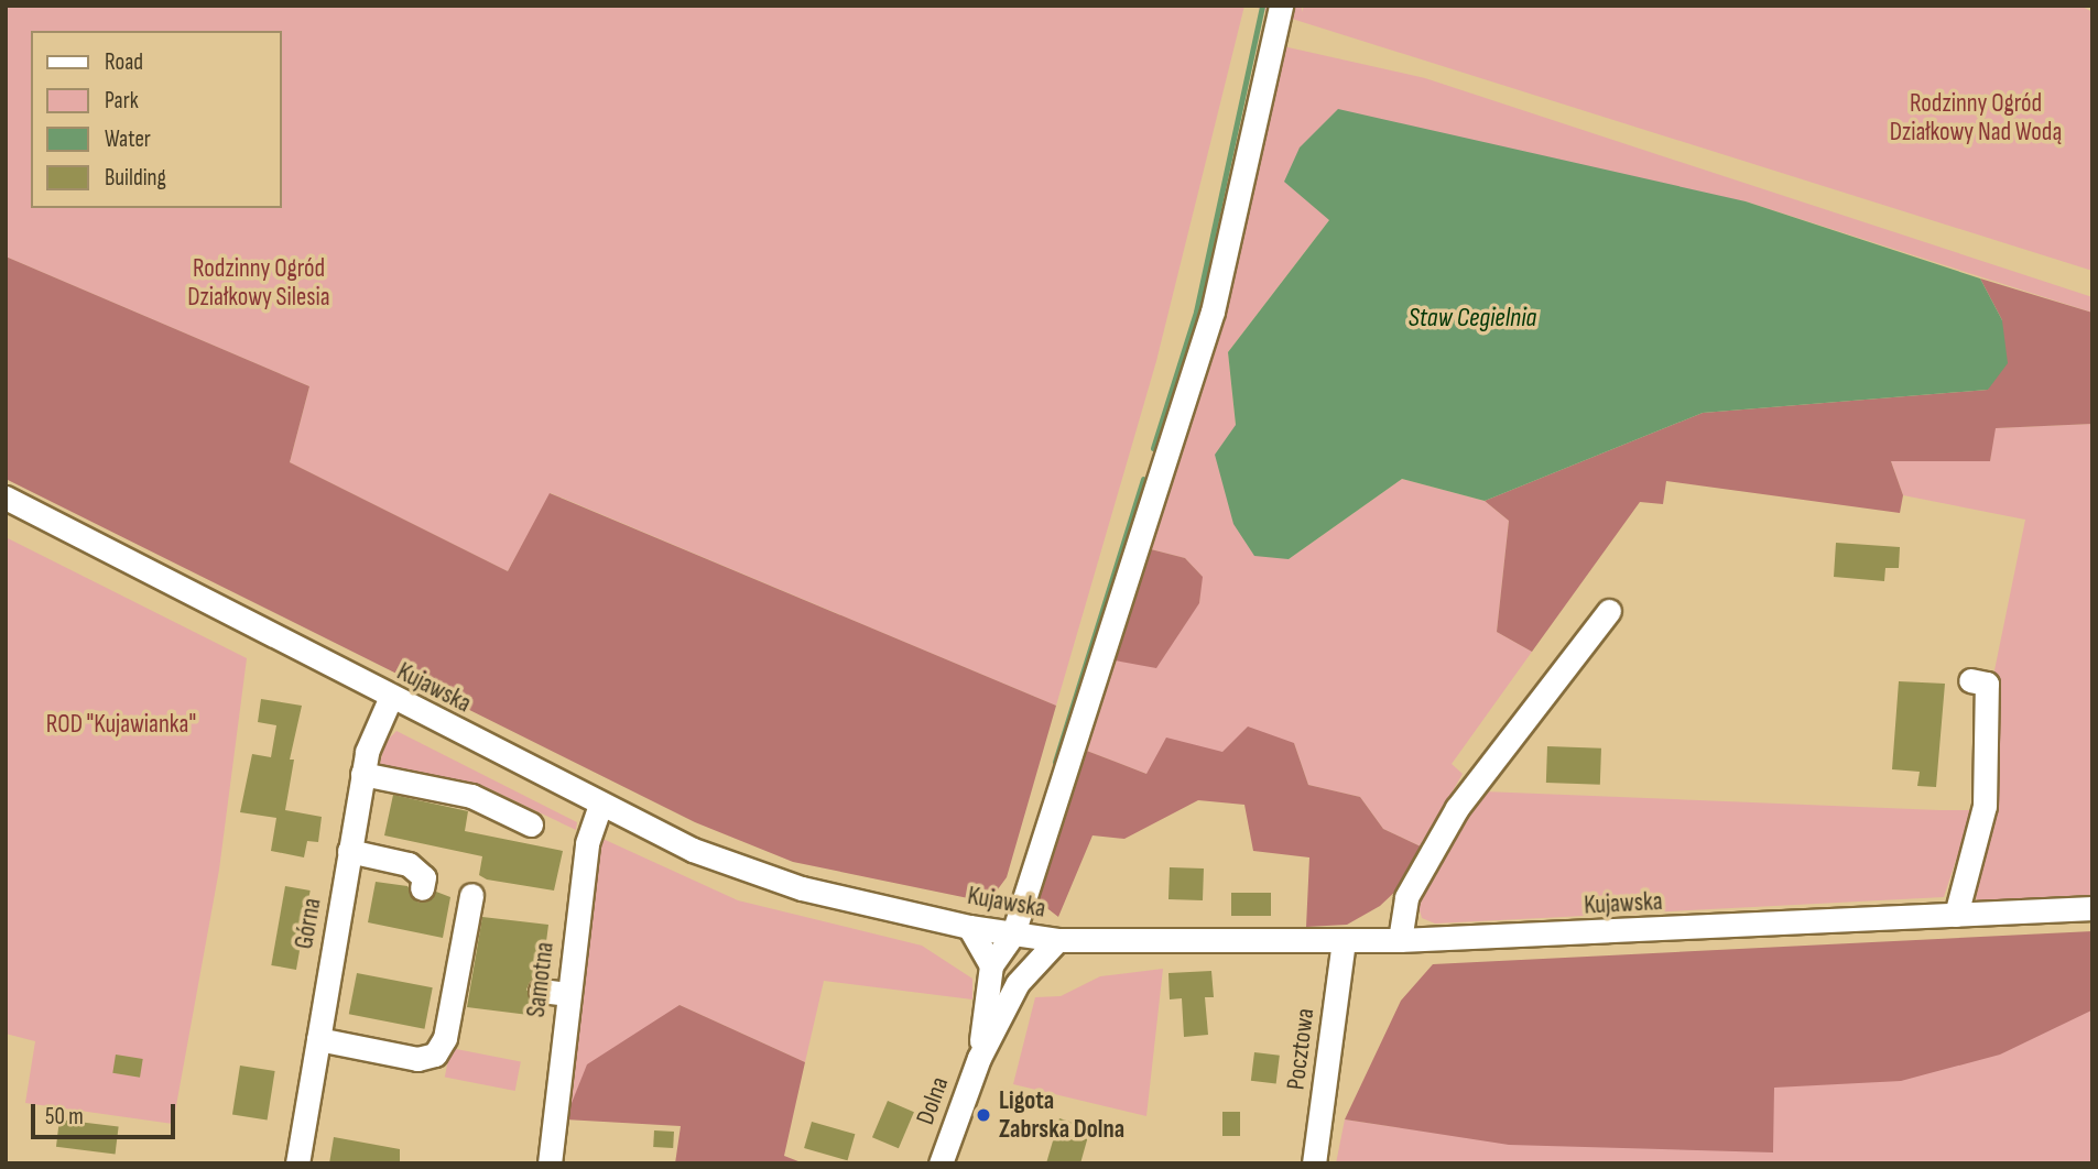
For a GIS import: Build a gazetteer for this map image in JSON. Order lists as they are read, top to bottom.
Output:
{
  "streets": {
    "street": [
      "Kujawska",
      "Górna",
      "Samotna",
      "Pocztowa",
      "Dolna"
    ]
  },
  "crossings": [
    ["Kujawska", "Górna"],
    ["Kujawska", "Samotna"],
    ["Kujawska", "Pocztowa"],
    ["Kujawska", "Dolna"]
  ],
  "water": ["Staw Cegielnia"],
  "parks": ["Rodzinny Ogród Działkowy Nad Wodą", "Rodzinny Ogród Działkowy Silesia", "ROD \"Kujawianka\""],
  "places": ["Ligota Zabrska Dolna"],
  "legend": [
    "Road",
    "Park",
    "Water",
    "Building"
  ],
  "scale_bar": "50 m"
}
